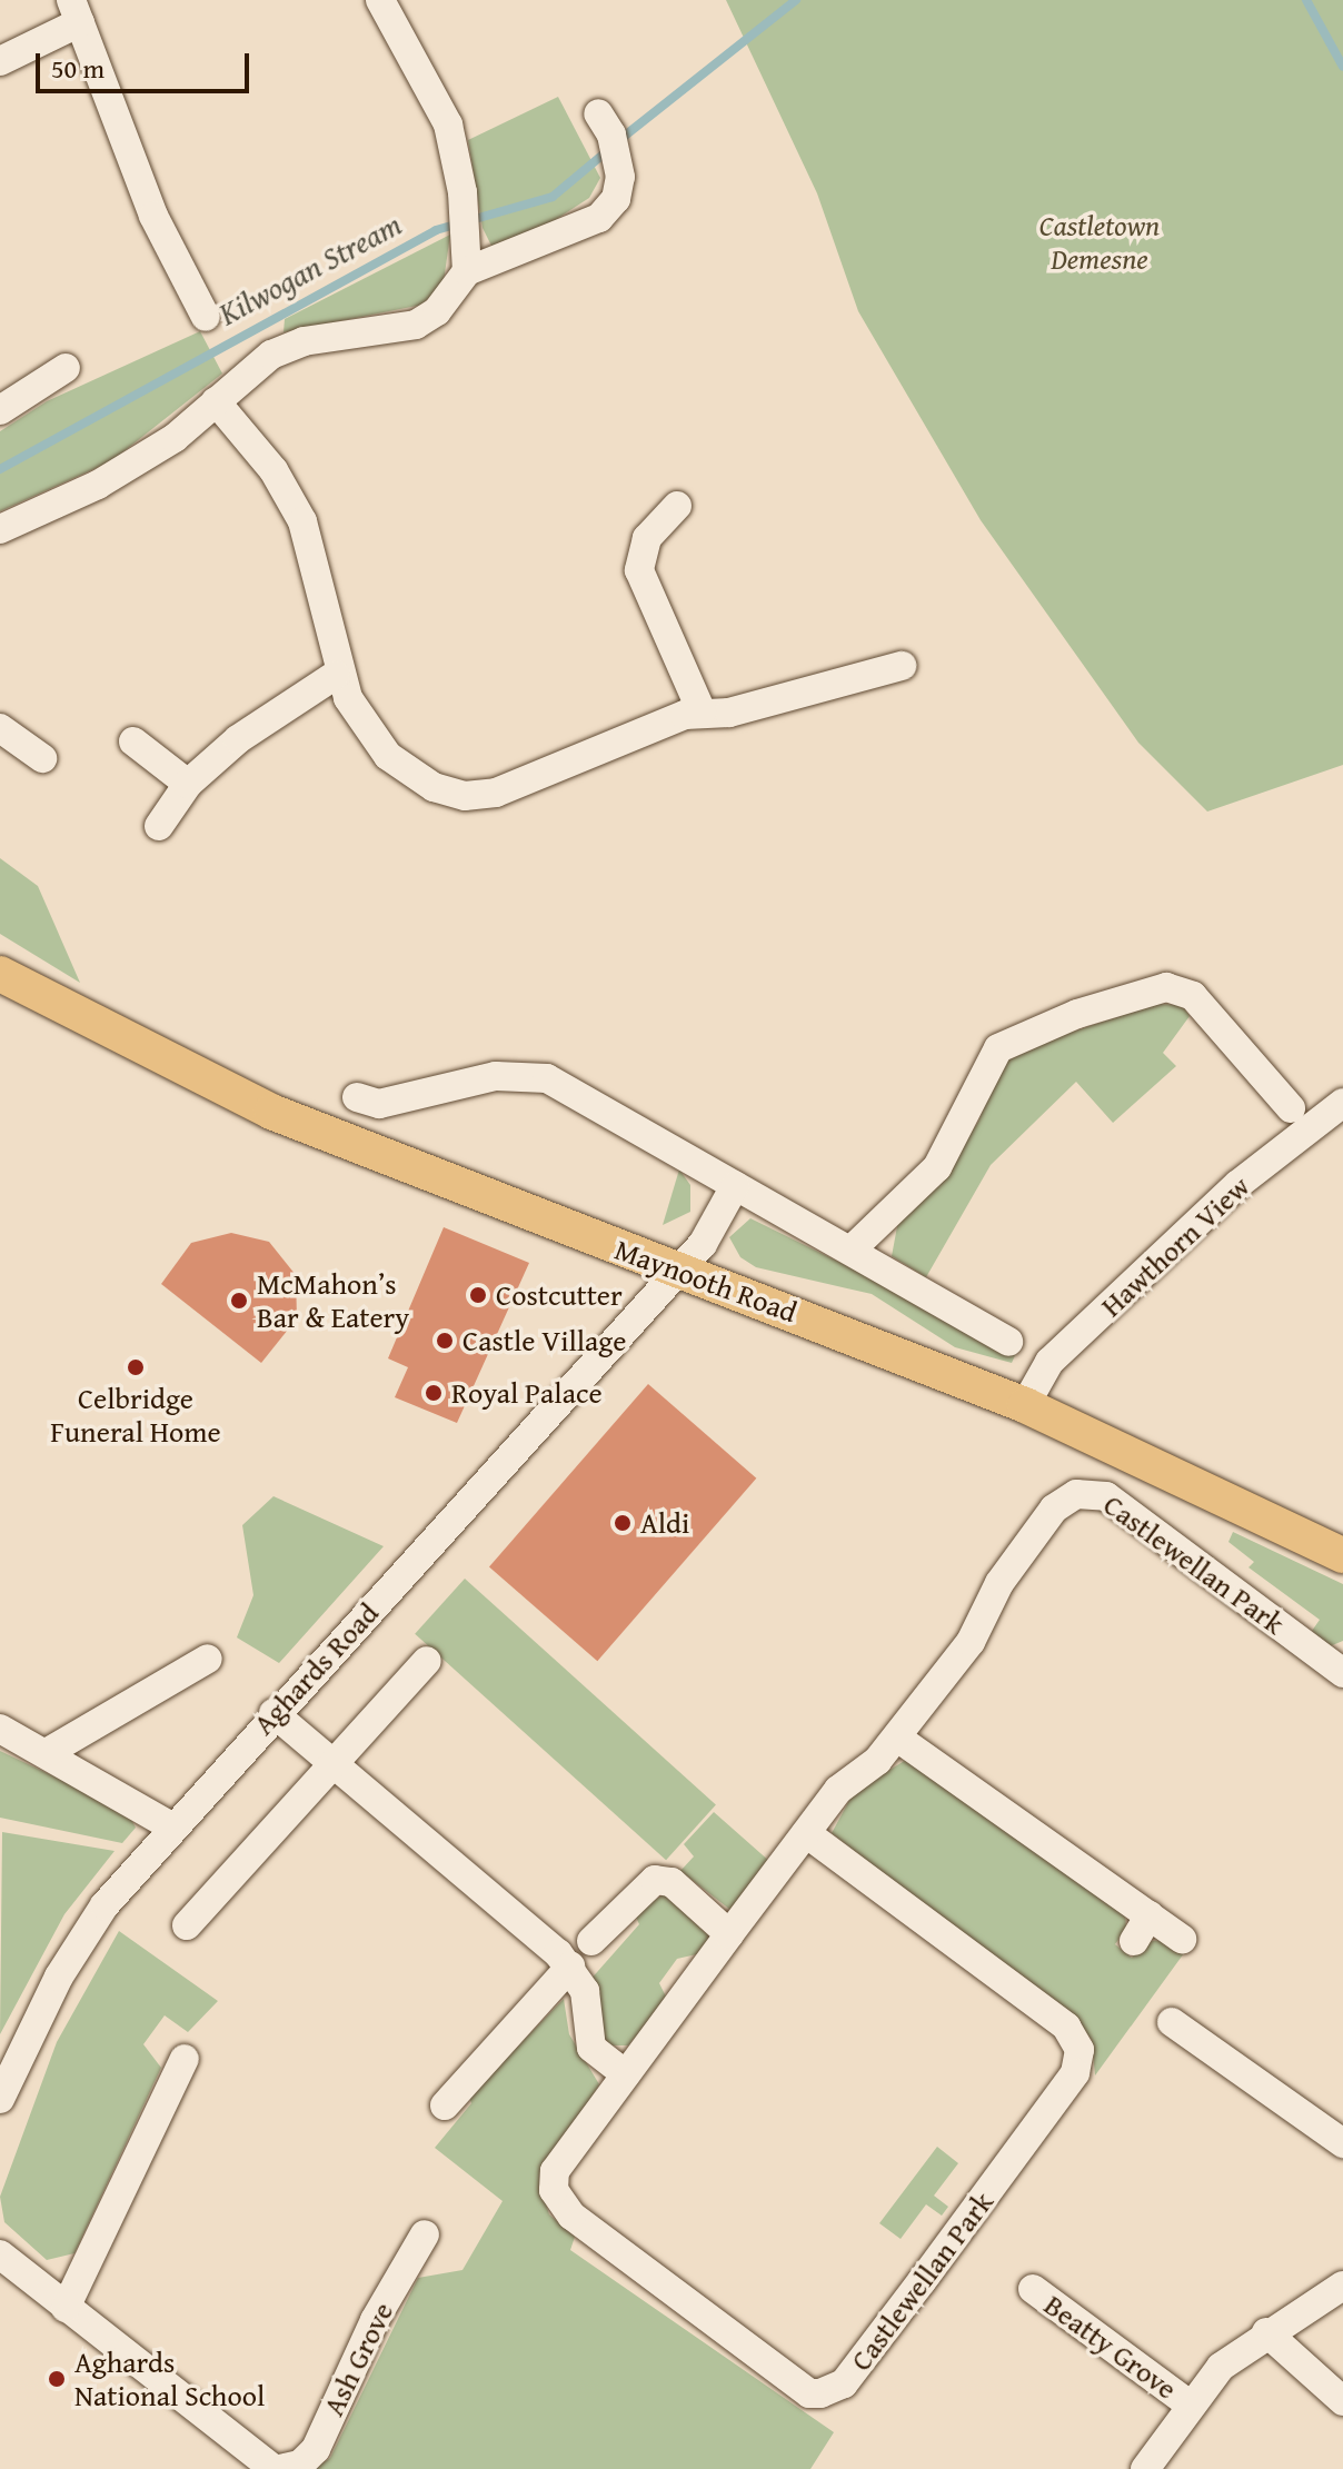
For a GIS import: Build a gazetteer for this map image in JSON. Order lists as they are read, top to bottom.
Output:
{
  "streets": {
    "main road": ["Maynooth Road"],
    "street": [
      "Hawthorn View",
      "Castlewellan Park",
      "Aghards Road",
      "Beatty Grove",
      "Ash Grove"
    ]
  },
  "crossings": [
    ["Hawthorn View", "Maynooth Road"],
    ["Maynooth Road", "Aghards Road"]
  ],
  "water": ["Kilwogan Stream"],
  "parks": ["Castletown Demesne"],
  "places": [
    "Costcutter",
    "McMahon’s Bar & Eatery",
    "Castle Village",
    "Celbridge Funeral Home",
    "Royal Palace",
    "Aldi",
    "Aghards National School"
  ],
  "scale_bar": "50 m"
}
